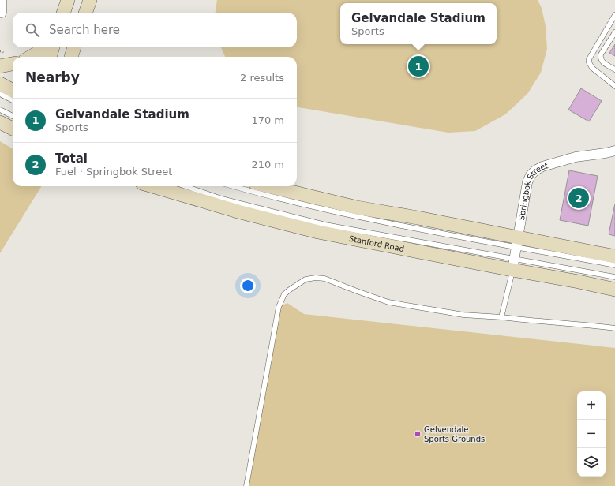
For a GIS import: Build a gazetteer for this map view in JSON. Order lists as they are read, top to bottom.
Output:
{
  "streets": {
    "main road": ["Stanford Road"],
    "street": ["Springbok Street"]
  },
  "crossings": [
    ["Springbok Street", "Stanford Road"]
  ],
  "places": ["Gelvendale Sports Grounds"],
  "page": {
    "popup": ["Gelvandale Stadium", "Sports"],
    "search": "Search here",
    "pins": ["1", "2"],
    "heading": ["Nearby", "2 results"],
    "list": [
      {
        "mark": "1",
        "name": "Gelvandale Stadium",
        "note": "Sports",
        "value": "170 m"
      },
      {
        "mark": "2",
        "name": "Total",
        "note": "Fuel · Springbok Street",
        "value": "210 m"
      }
    ],
    "map_buttons": ["+", "−"]
  }
}
